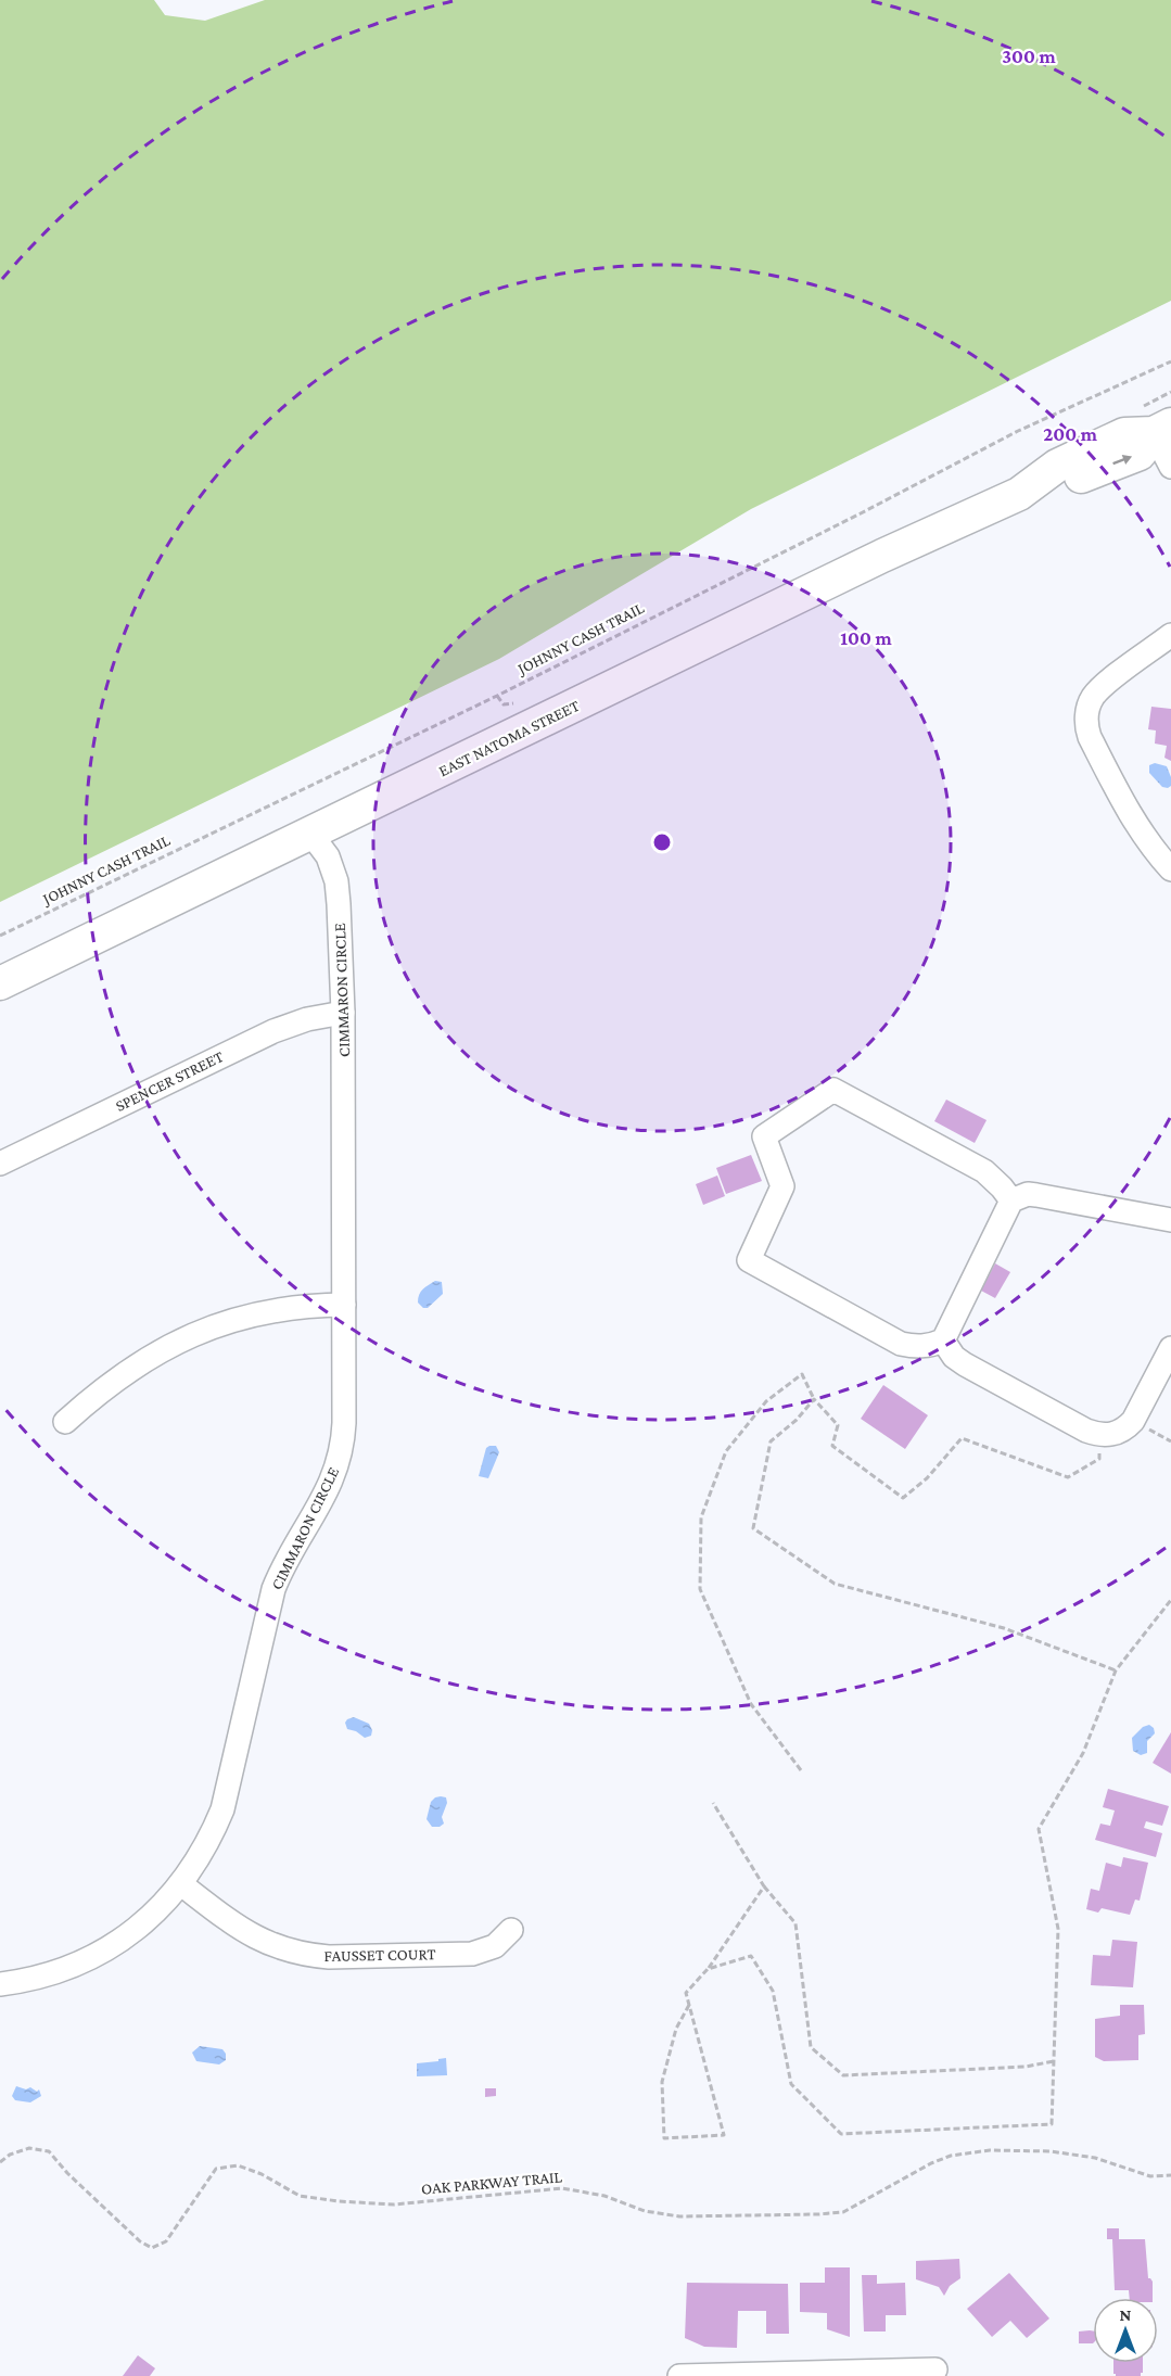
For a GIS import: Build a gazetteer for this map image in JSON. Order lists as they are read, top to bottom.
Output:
{
  "streets": {
    "main road": ["EAST NATOMA STREET"],
    "street": ["CIMMARON CIRCLE", "SPENCER STREET", "FAUSSET COURT"],
    "path": ["JOHNNY CASH TRAIL", "OAK PARKWAY TRAIL"]
  },
  "crossings": [
    ["EAST NATOMA STREET", "CIMMARON CIRCLE"],
    ["CIMMARON CIRCLE", "SPENCER STREET"],
    ["CIMMARON CIRCLE", "FAUSSET COURT"]
  ],
  "north": "top",
  "rings": ["300 m", "200 m", "100 m"]
}
